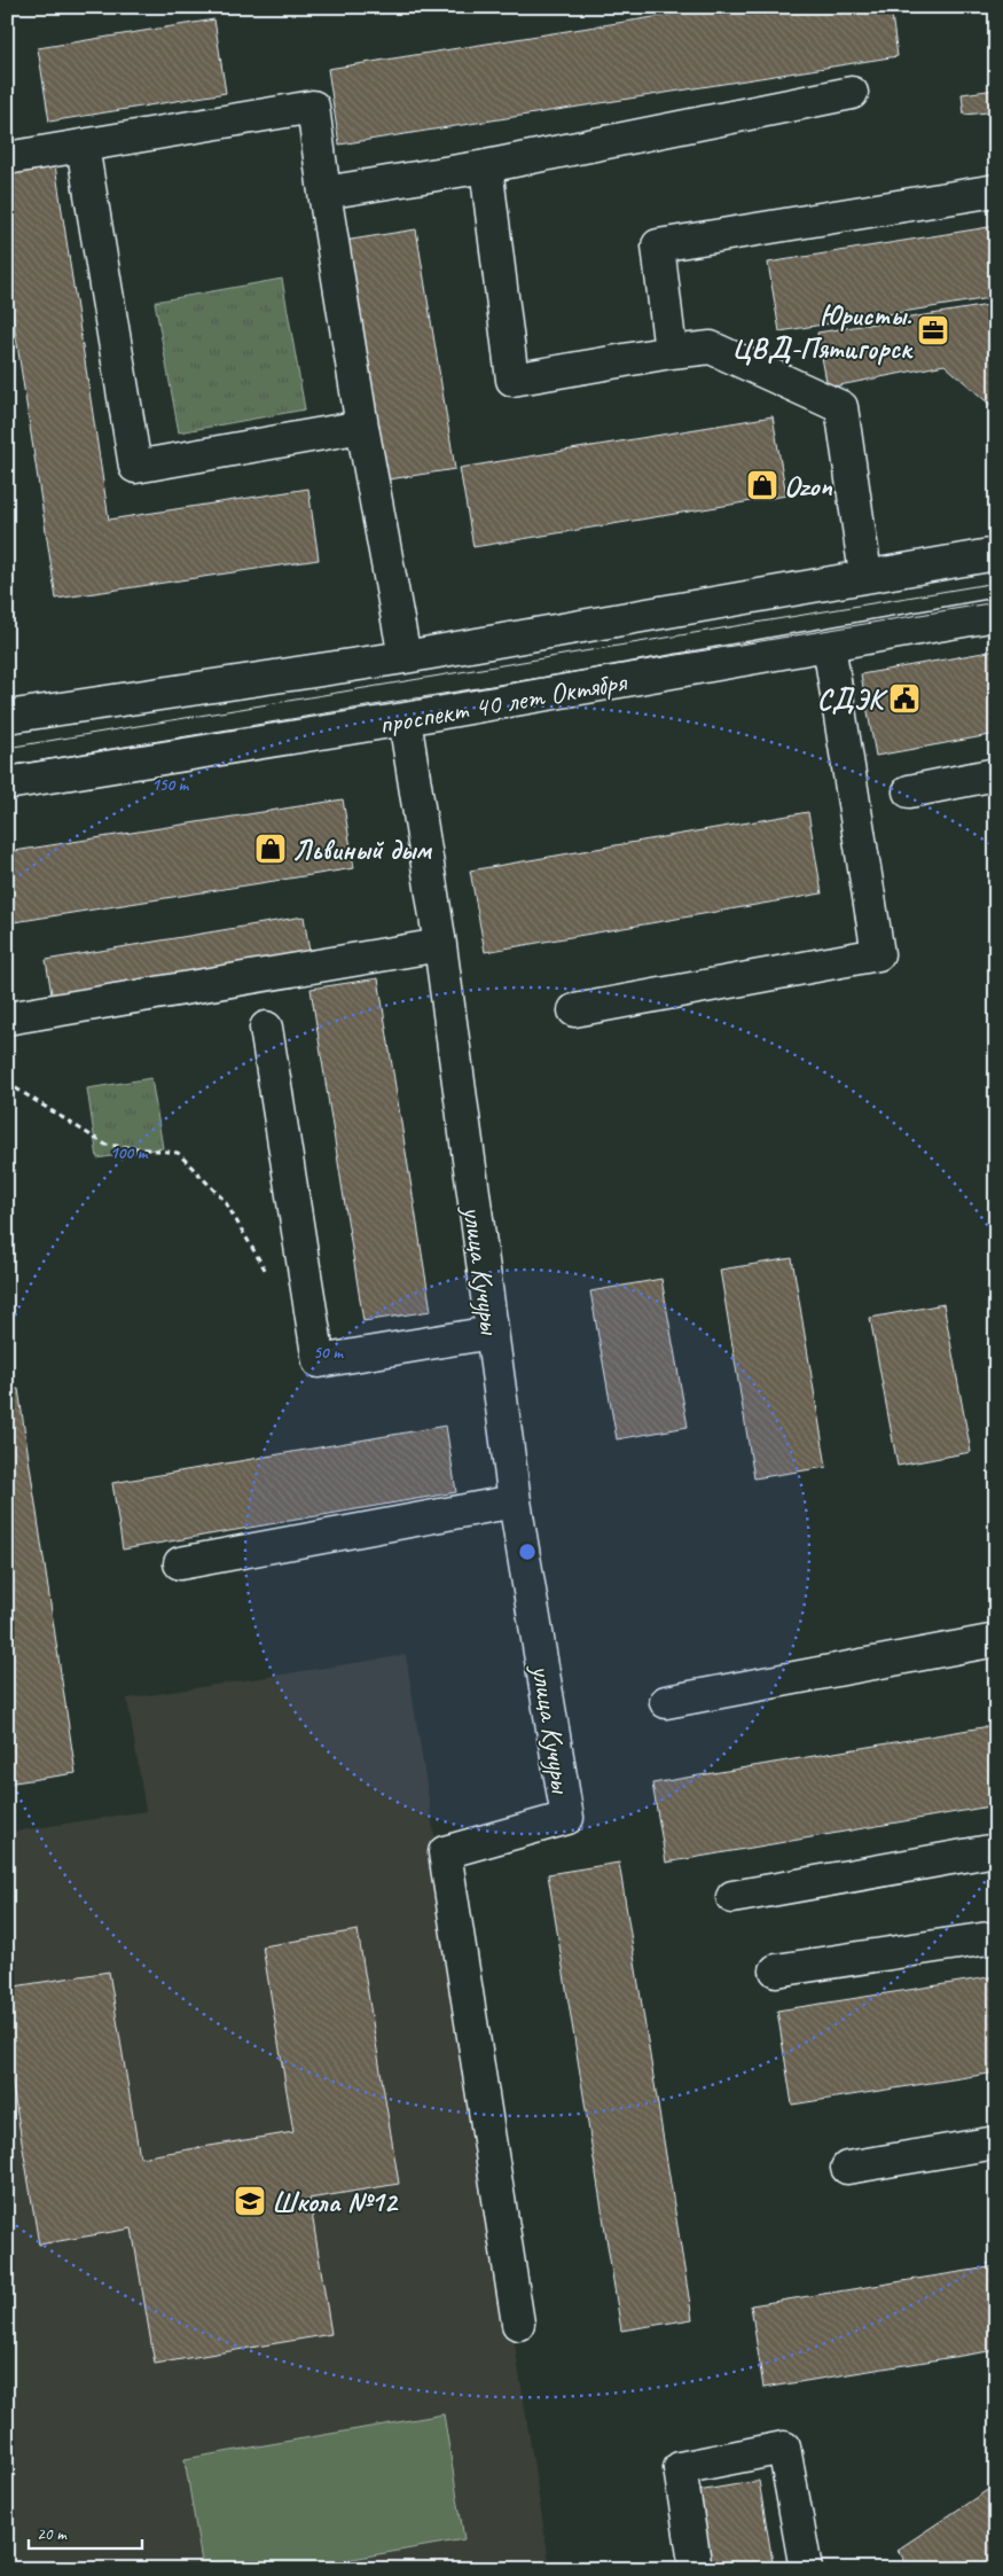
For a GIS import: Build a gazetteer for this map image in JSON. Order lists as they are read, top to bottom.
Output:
{
  "streets": {
    "street": ["проспект 40 лет Октября", "улица Кучуры"]
  },
  "crossings": [
    ["проспект 40 лет Октября", "улица Кучуры"]
  ],
  "places": {
    "office": ["Юристы. ЦВД-Пятигорск"],
    "shop": ["Ozon", "Львиный дым"],
    "public building": ["СДЭК"],
    "school or university": ["Школа №12"]
  },
  "scale_bar": "20 m",
  "rings": ["150 m", "100 m", "50 m"]
}
